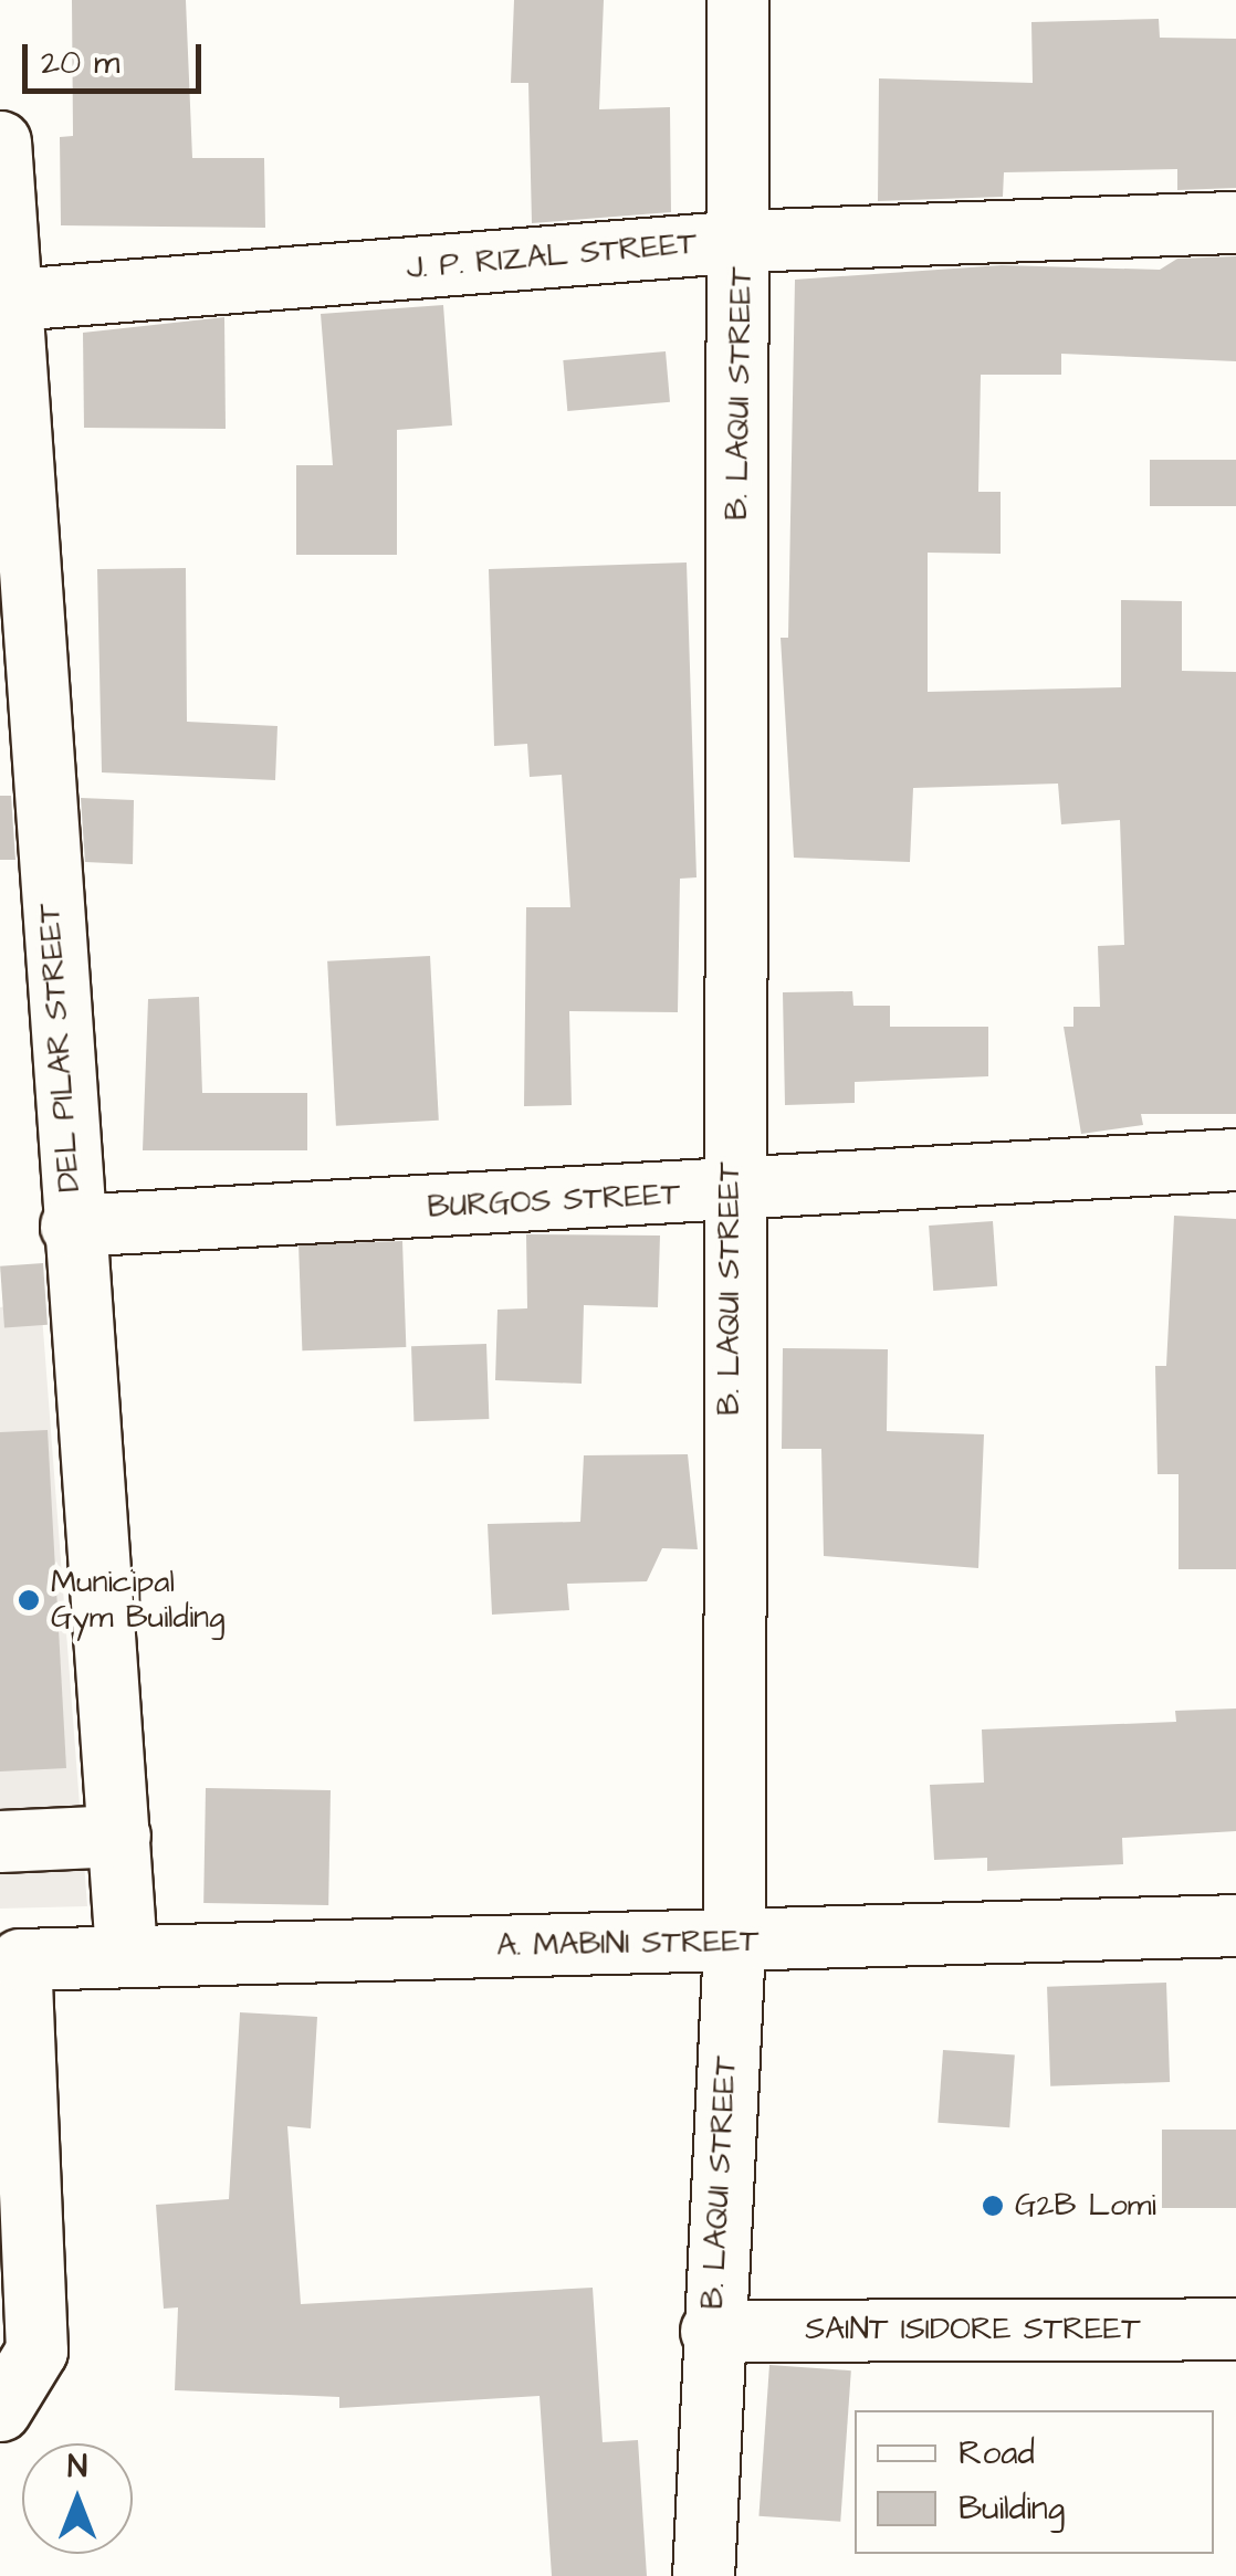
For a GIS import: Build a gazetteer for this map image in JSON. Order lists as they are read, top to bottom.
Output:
{
  "streets": {
    "street": [
      "J. P. RIZAL STREET",
      "B. LAQUI STREET",
      "DEL PILAR STREET",
      "BURGOS STREET",
      "A. MABINI STREET",
      "SAINT ISIDORE STREET"
    ]
  },
  "crossings": [
    ["J. P. RIZAL STREET", "B. LAQUI STREET"],
    ["J. P. RIZAL STREET", "DEL PILAR STREET"],
    ["B. LAQUI STREET", "BURGOS STREET"],
    ["B. LAQUI STREET", "A. MABINI STREET"],
    ["B. LAQUI STREET", "SAINT ISIDORE STREET"],
    ["DEL PILAR STREET", "BURGOS STREET"],
    ["DEL PILAR STREET", "A. MABINI STREET"]
  ],
  "places": ["Municipal Gym Building", "G2B Lomi"],
  "legend": ["Road", "Building"],
  "scale_bar": "20 m",
  "north": "top"
}
